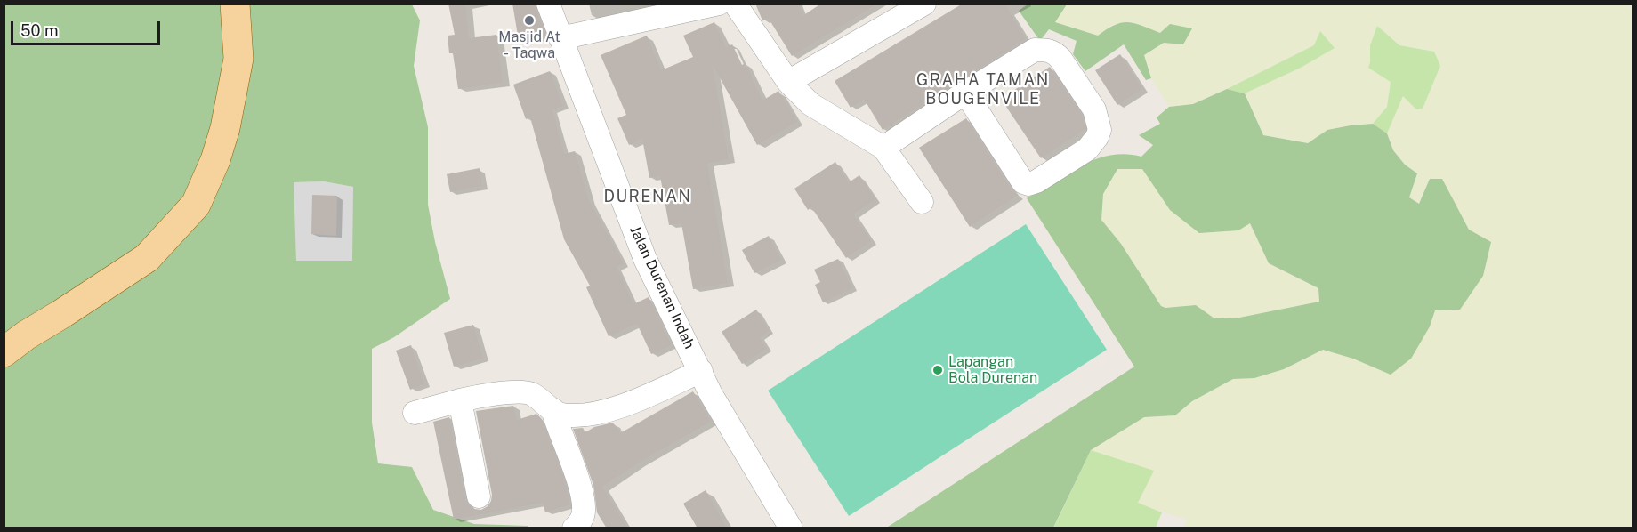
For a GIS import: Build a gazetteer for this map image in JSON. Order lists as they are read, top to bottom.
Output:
{
  "streets": {
    "street": ["Jalan Durenan Indah"]
  },
  "districts": ["GRAHA TAMAN BOUGENVILE", "DURENAN"],
  "places": ["Masjid At - Taqwa", "Lapangan Bola Durenan"],
  "scale_bar": "50 m"
}
